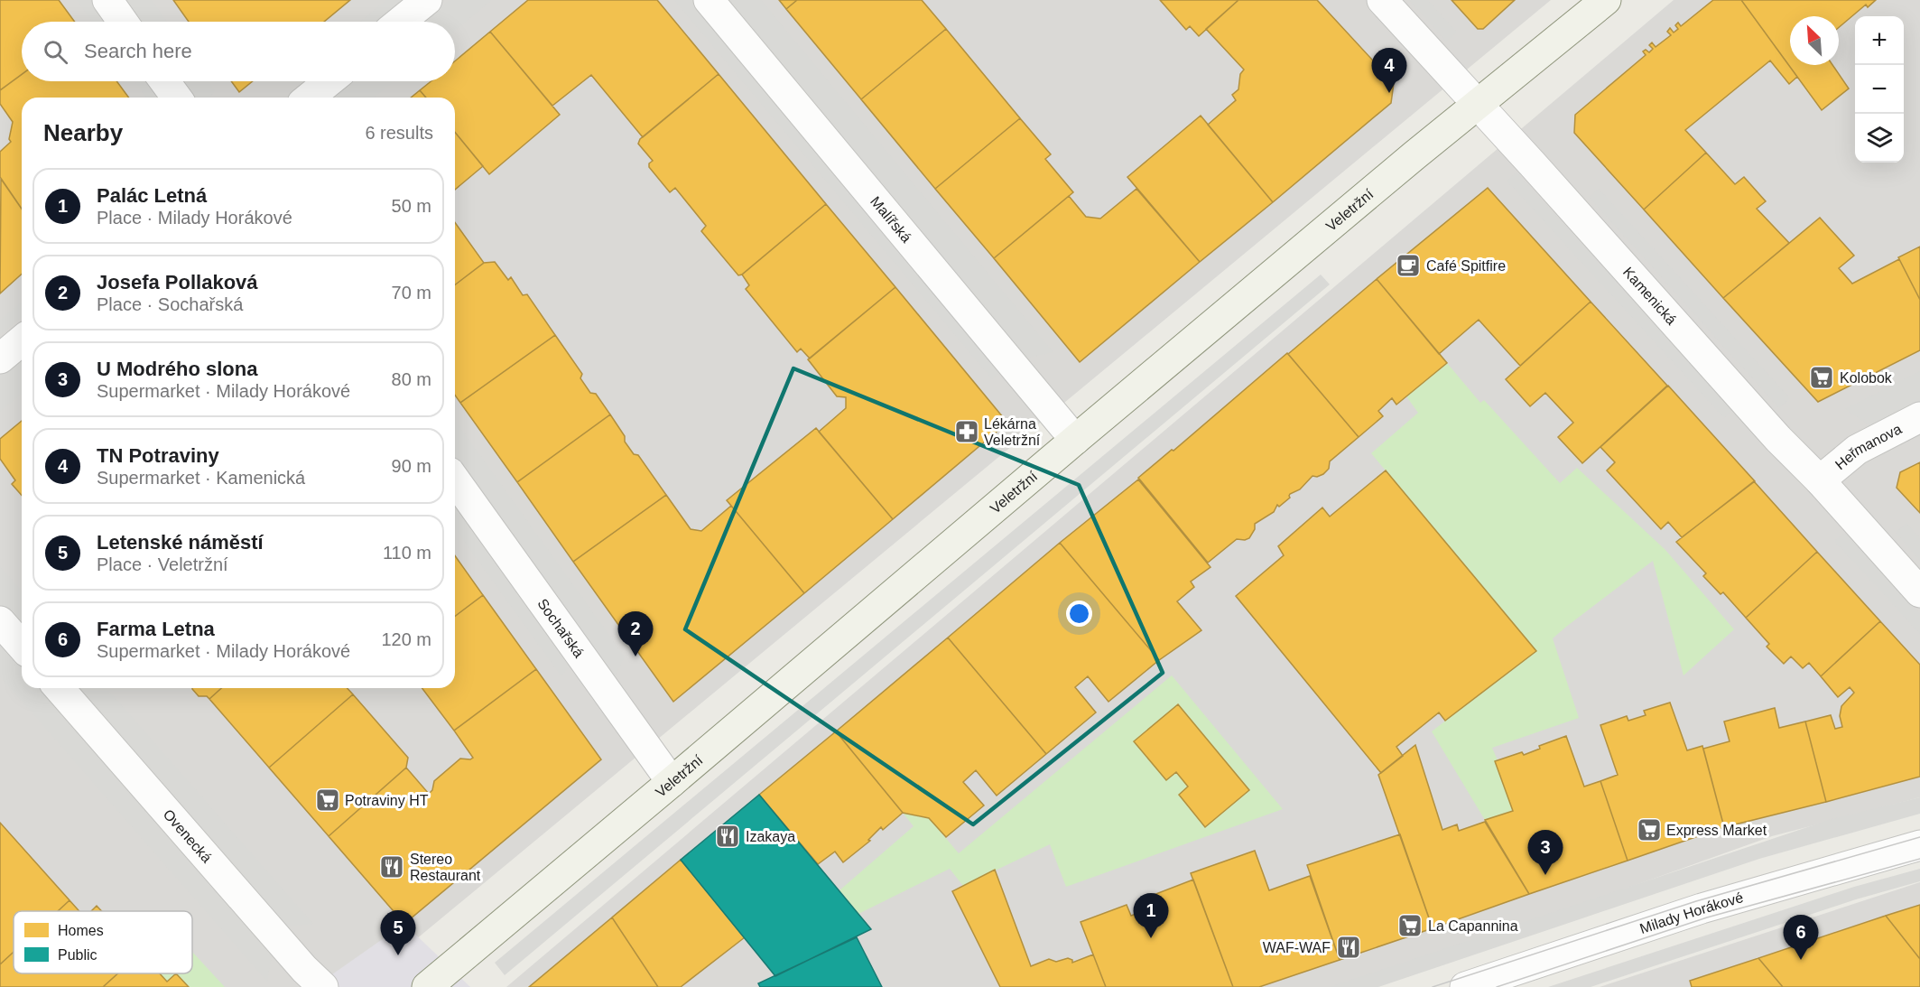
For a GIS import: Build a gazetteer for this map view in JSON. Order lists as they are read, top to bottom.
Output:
{
  "streets": {
    "main road": ["Veletržní"],
    "street": [
      "Malířská",
      "Kamenická",
      "Heřmanova",
      "Sochařská",
      "Ovenecká",
      "Milady Horákové"
    ]
  },
  "crossings": [
    ["Veletržní", "Malířská"],
    ["Veletržní", "Kamenická"],
    ["Veletržní", "Sochařská"],
    ["Kamenická", "Heřmanova"]
  ],
  "places": {
    "cafe": ["Café Spitfire"],
    "supermarket": [
      "Kolobok",
      "Potraviny HT",
      "Express Market",
      "La Capannina"
    ],
    "pharmacy": ["Lékárna Veletržní"],
    "restaurant": ["Izakaya", "Stereo Restaurant", "WAF-WAF"]
  },
  "legend": ["Homes", "Public"],
  "north": "top left",
  "page": {
    "map_buttons": ["+", "−"],
    "search": "Search here",
    "pins": [
      "4",
      "2",
      "3",
      "1",
      "5",
      "6"
    ],
    "heading": ["Nearby", "6 results"],
    "list": [
      {
        "mark": "1",
        "name": "Palác Letná",
        "note": "Place · Milady Horákové",
        "value": "50 m"
      },
      {
        "mark": "2",
        "name": "Josefa Pollaková",
        "note": "Place · Sochařská",
        "value": "70 m"
      },
      {
        "mark": "3",
        "name": "U Modrého slona",
        "note": "Supermarket · Milady Horákové",
        "value": "80 m"
      },
      {
        "mark": "4",
        "name": "TN Potraviny",
        "note": "Supermarket · Kamenická",
        "value": "90 m"
      },
      {
        "mark": "5",
        "name": "Letenské náměstí",
        "note": "Place · Veletržní",
        "value": "110 m"
      },
      {
        "mark": "6",
        "name": "Farma Letna",
        "note": "Supermarket · Milady Horákové",
        "value": "120 m"
      }
    ]
  }
}
